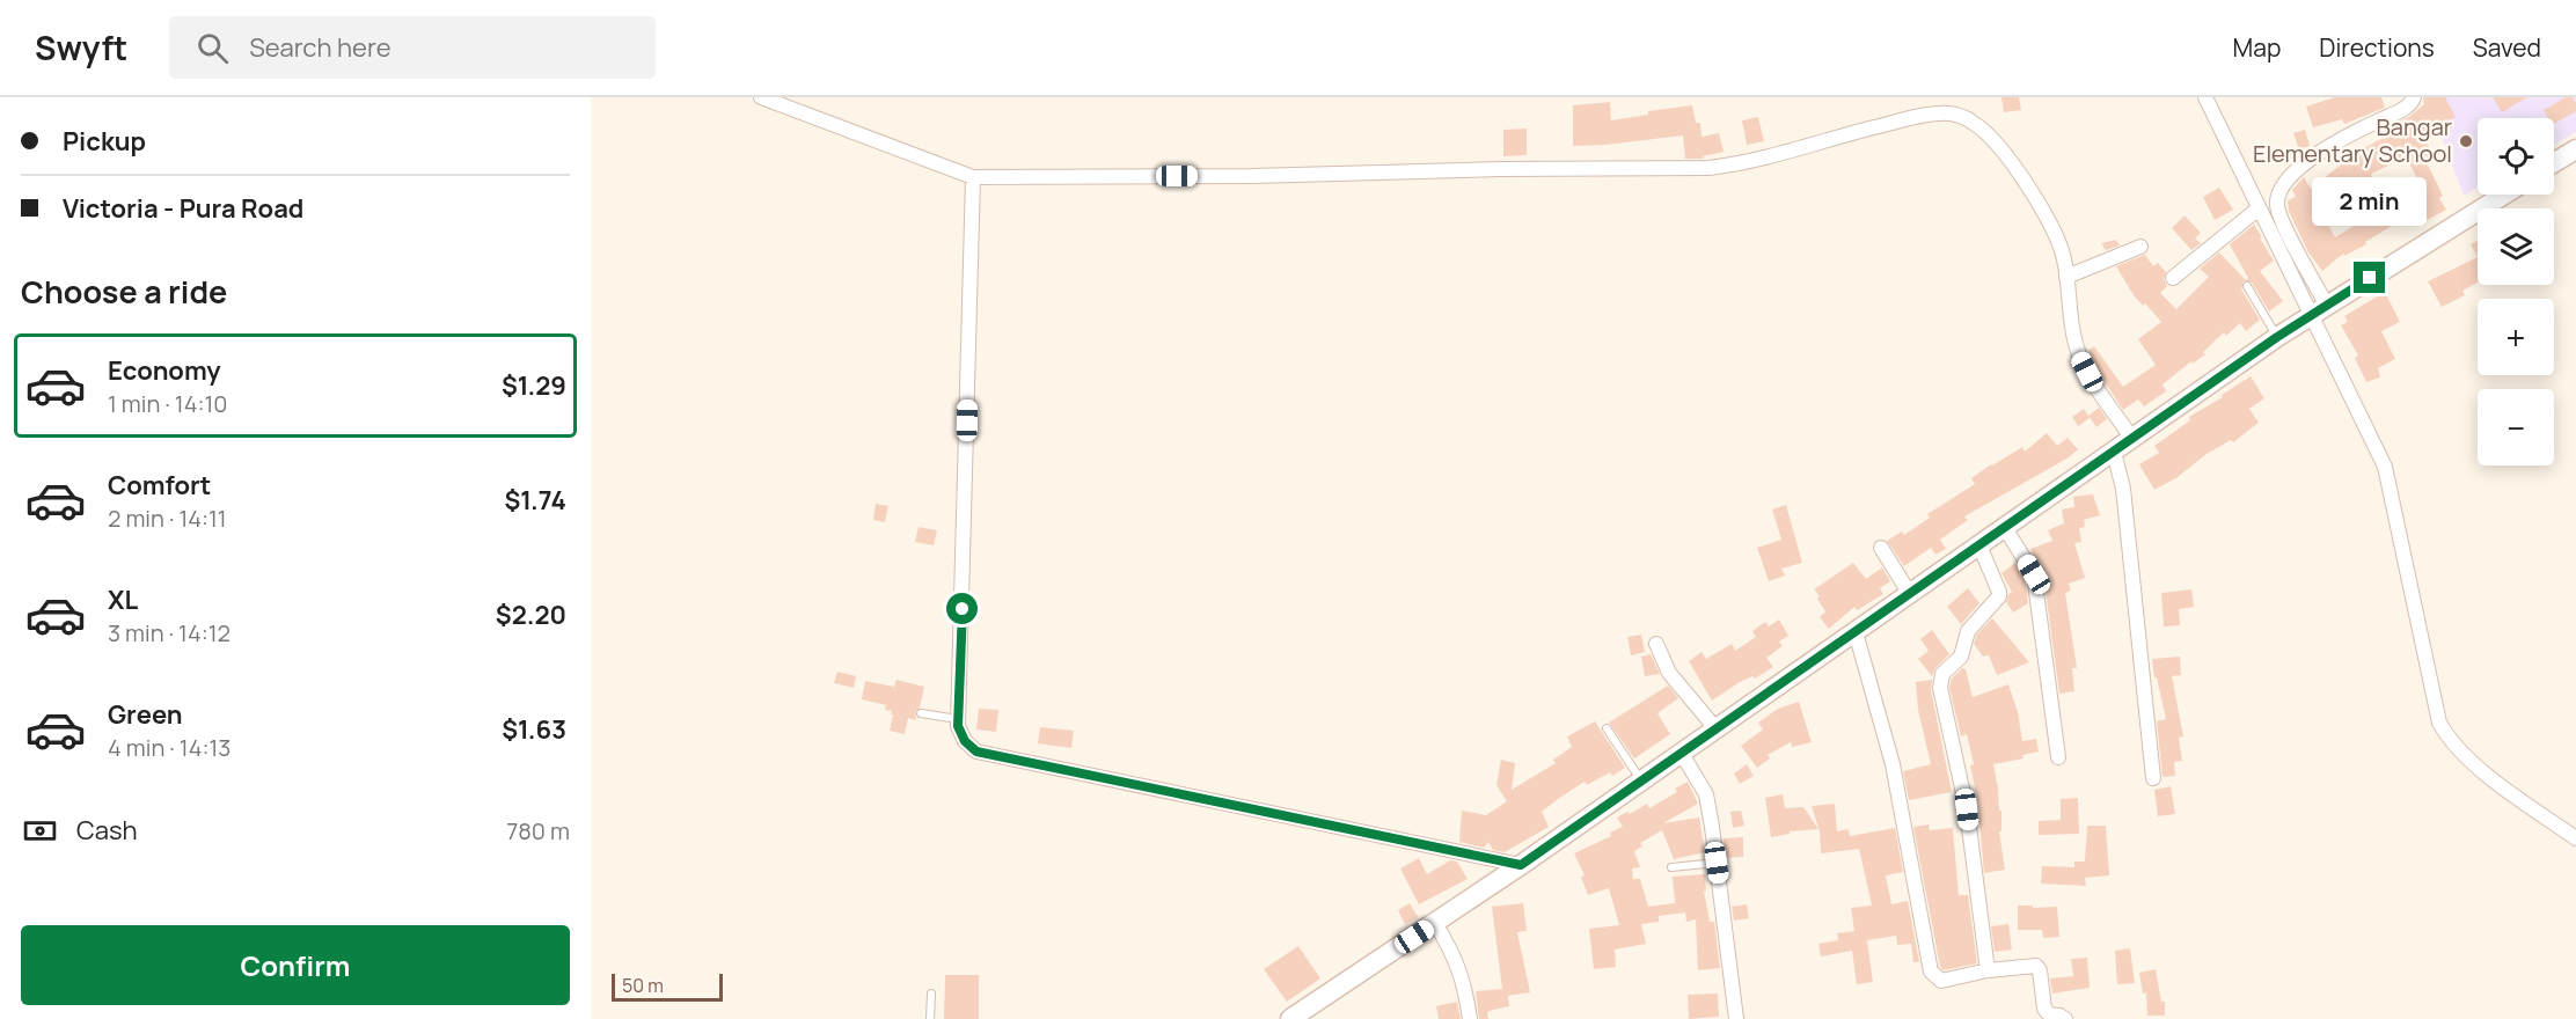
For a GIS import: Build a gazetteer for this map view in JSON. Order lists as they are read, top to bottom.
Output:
{
  "places": ["Bangar Elementary School"],
  "scale_bar": "50 m",
  "page": {
    "header": "Swyft",
    "search": "Search here",
    "nav": ["Map", "Directions", "Saved"],
    "banner": ["Pickup", "Victoria - Pura Road"],
    "map_buttons": ["+", "−"],
    "bubble": "2 min",
    "heading": "Choose a ride",
    "list": [
      {
        "name": "Economy",
        "note": "1 min · 14:10",
        "value": "$1.29"
      },
      {
        "name": "Comfort",
        "note": "2 min · 14:11",
        "value": "$1.74"
      },
      {
        "name": "XL",
        "note": "3 min · 14:12",
        "value": "$2.20"
      },
      {
        "name": "Green",
        "note": "4 min · 14:13",
        "value": "$1.63"
      }
    ],
    "pay": ["Cash", "780 m"],
    "buttons": "Confirm",
    "scale": "50 m"
  }
}
